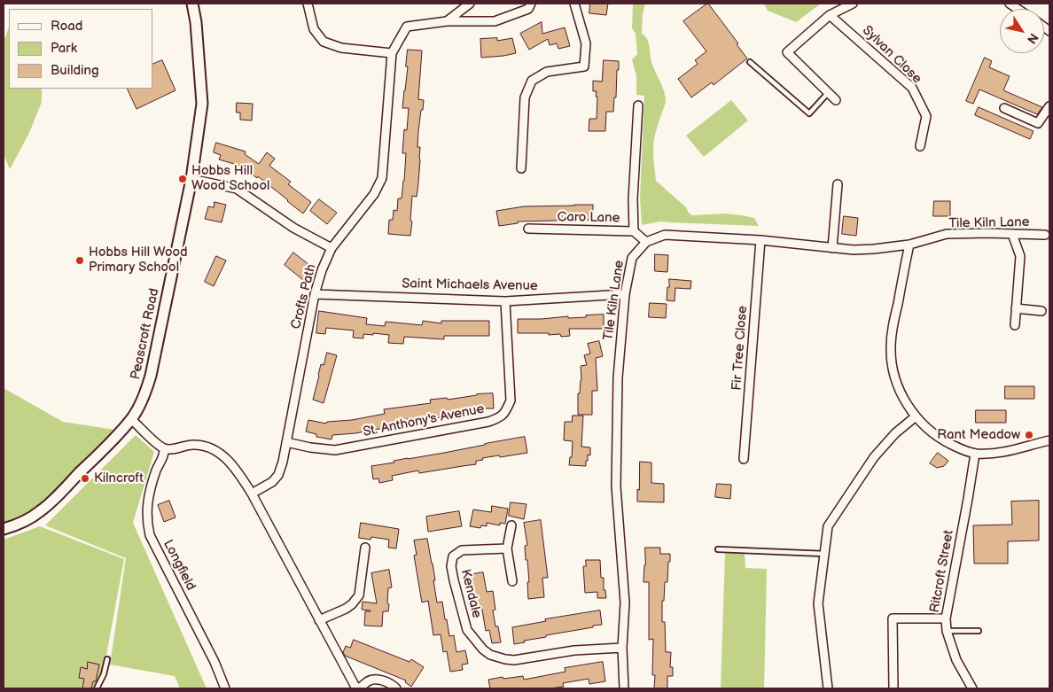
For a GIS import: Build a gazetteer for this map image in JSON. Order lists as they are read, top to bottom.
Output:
{
  "streets": {
    "street": [
      "Sylvan Close",
      "Caro Lane",
      "Tile Kiln Lane",
      "Saint Michaels Avenue",
      "Crofts Path",
      "Peascroft Road",
      "Fir Tree Close",
      "St. Anthony's Avenue",
      "Longfield",
      "Ritcroft Street",
      "Kendale"
    ]
  },
  "crossings": [
    ["Caro Lane", "Tile Kiln Lane"],
    ["Tile Kiln Lane", "Saint Michaels Avenue"],
    ["Tile Kiln Lane", "Fir Tree Close"],
    ["Tile Kiln Lane", "Kendale"],
    ["Saint Michaels Avenue", "Crofts Path"],
    ["Saint Michaels Avenue", "St. Anthony's Avenue"],
    ["Crofts Path", "St. Anthony's Avenue"]
  ],
  "places": [
    "Hobbs Hill Wood School",
    "Hobbs Hill Wood Primary School",
    "Rant Meadow",
    "Kilncroft"
  ],
  "legend": ["Road", "Park", "Building"],
  "north": "bottom right"
}
